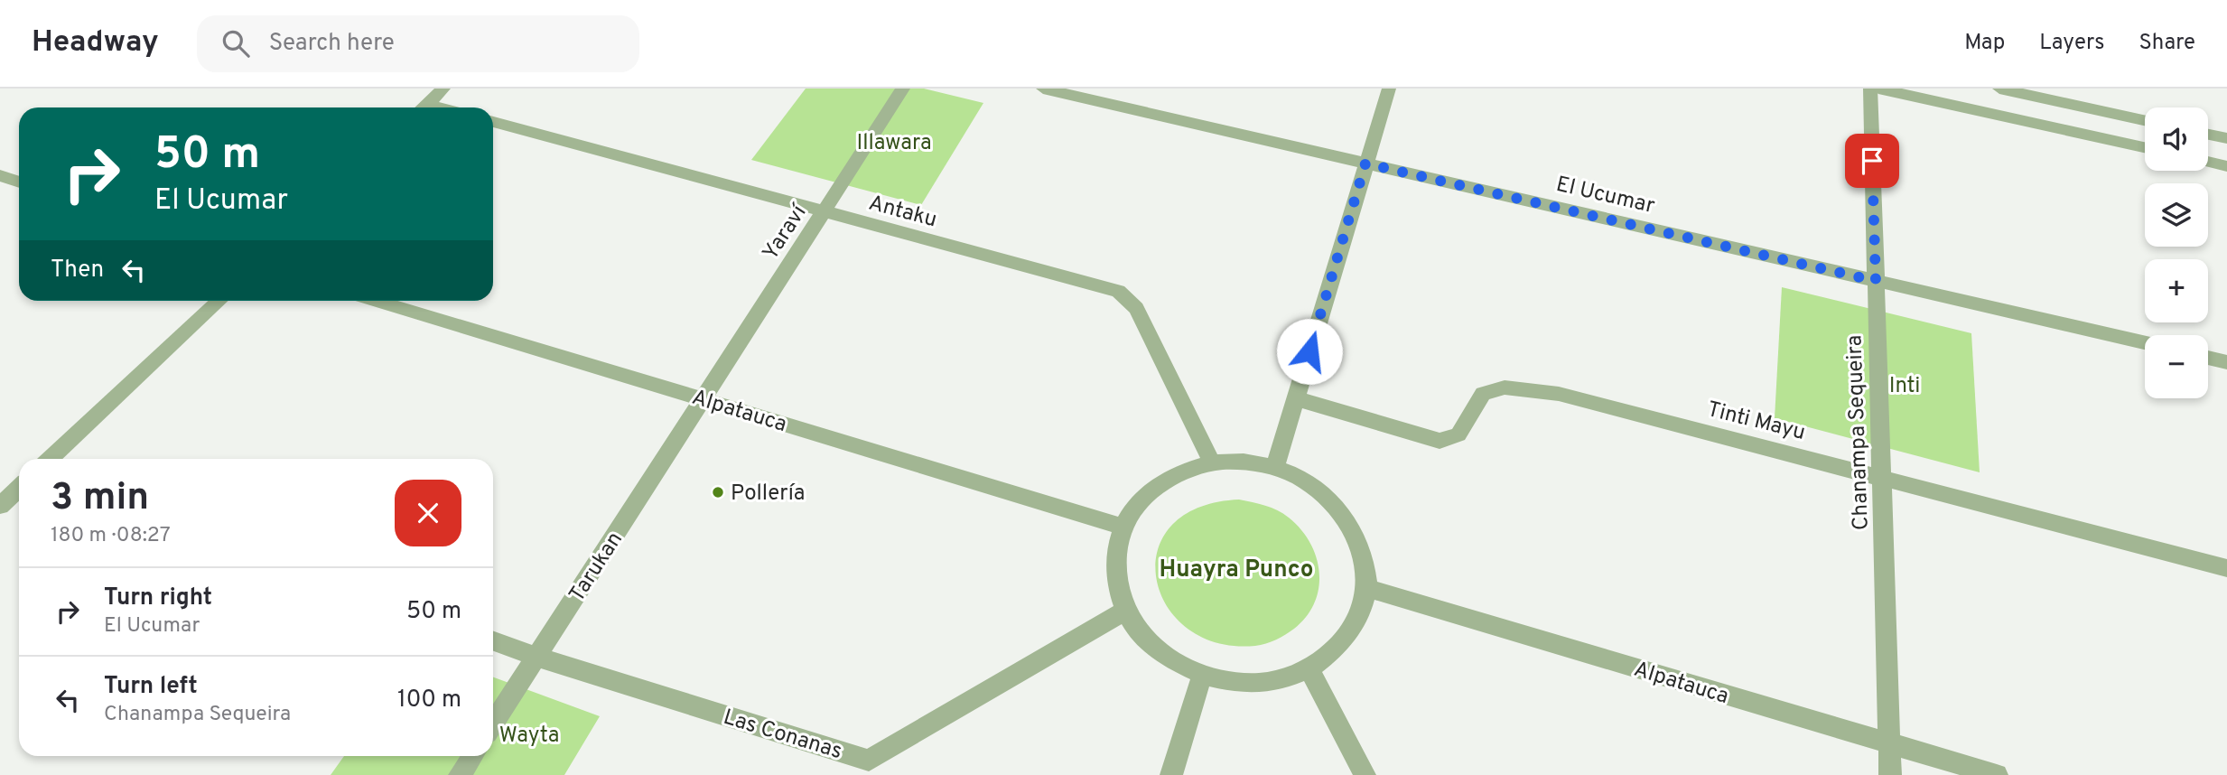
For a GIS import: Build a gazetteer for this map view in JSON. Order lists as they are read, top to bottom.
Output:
{
  "streets": {
    "street": [
      "El Ucumar",
      "Antaku",
      "Yaraví",
      "Alpatauca",
      "Tinti Mayu",
      "Chanampa Sequeira",
      "Tarukan",
      "Las Conanas"
    ]
  },
  "crossings": [
    ["El Ucumar", "Chanampa Sequeira"],
    ["Antaku", "Yaraví"],
    ["Yaraví", "Alpatauca"],
    ["Yaraví", "Tarukan"],
    ["Alpatauca", "Chanampa Sequeira"],
    ["Alpatauca", "Tarukan"],
    ["Tinti Mayu", "Chanampa Sequeira"],
    ["Tarukan", "Las Conanas"]
  ],
  "districts": ["Huayra Punco"],
  "parks": ["Illawara", "Inti", "Wayta"],
  "places": ["Pollería"],
  "page": {
    "header": "Headway",
    "search": "Search here",
    "nav": ["Map", "Layers", "Share"],
    "map_buttons": ["+", "−"],
    "turn": ["50 m", "El Ucumar"],
    "then": "Then",
    "heading": ["3 min", "180 m · 08:27"],
    "list": [
      {
        "name": "Turn right",
        "note": "El Ucumar",
        "value": "50 m"
      },
      {
        "name": "Turn left",
        "note": "Chanampa Sequeira",
        "value": "100 m"
      }
    ]
  }
}
